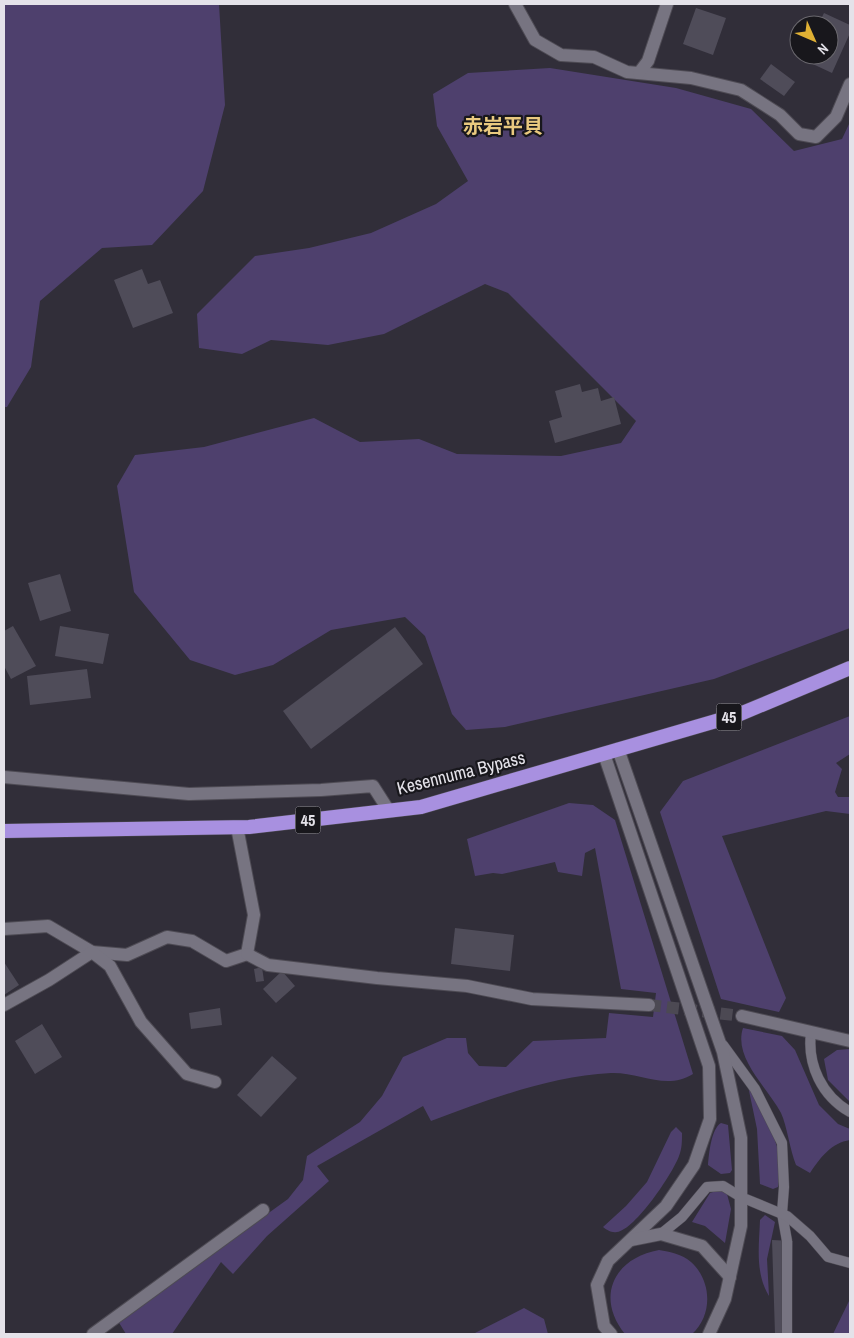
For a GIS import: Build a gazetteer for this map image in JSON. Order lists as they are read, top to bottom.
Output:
{
  "streets": {
    "highway": ["45", "Kesennuma Bypass"]
  },
  "districts": ["赤岩平貝"],
  "north": "bottom right"
}
